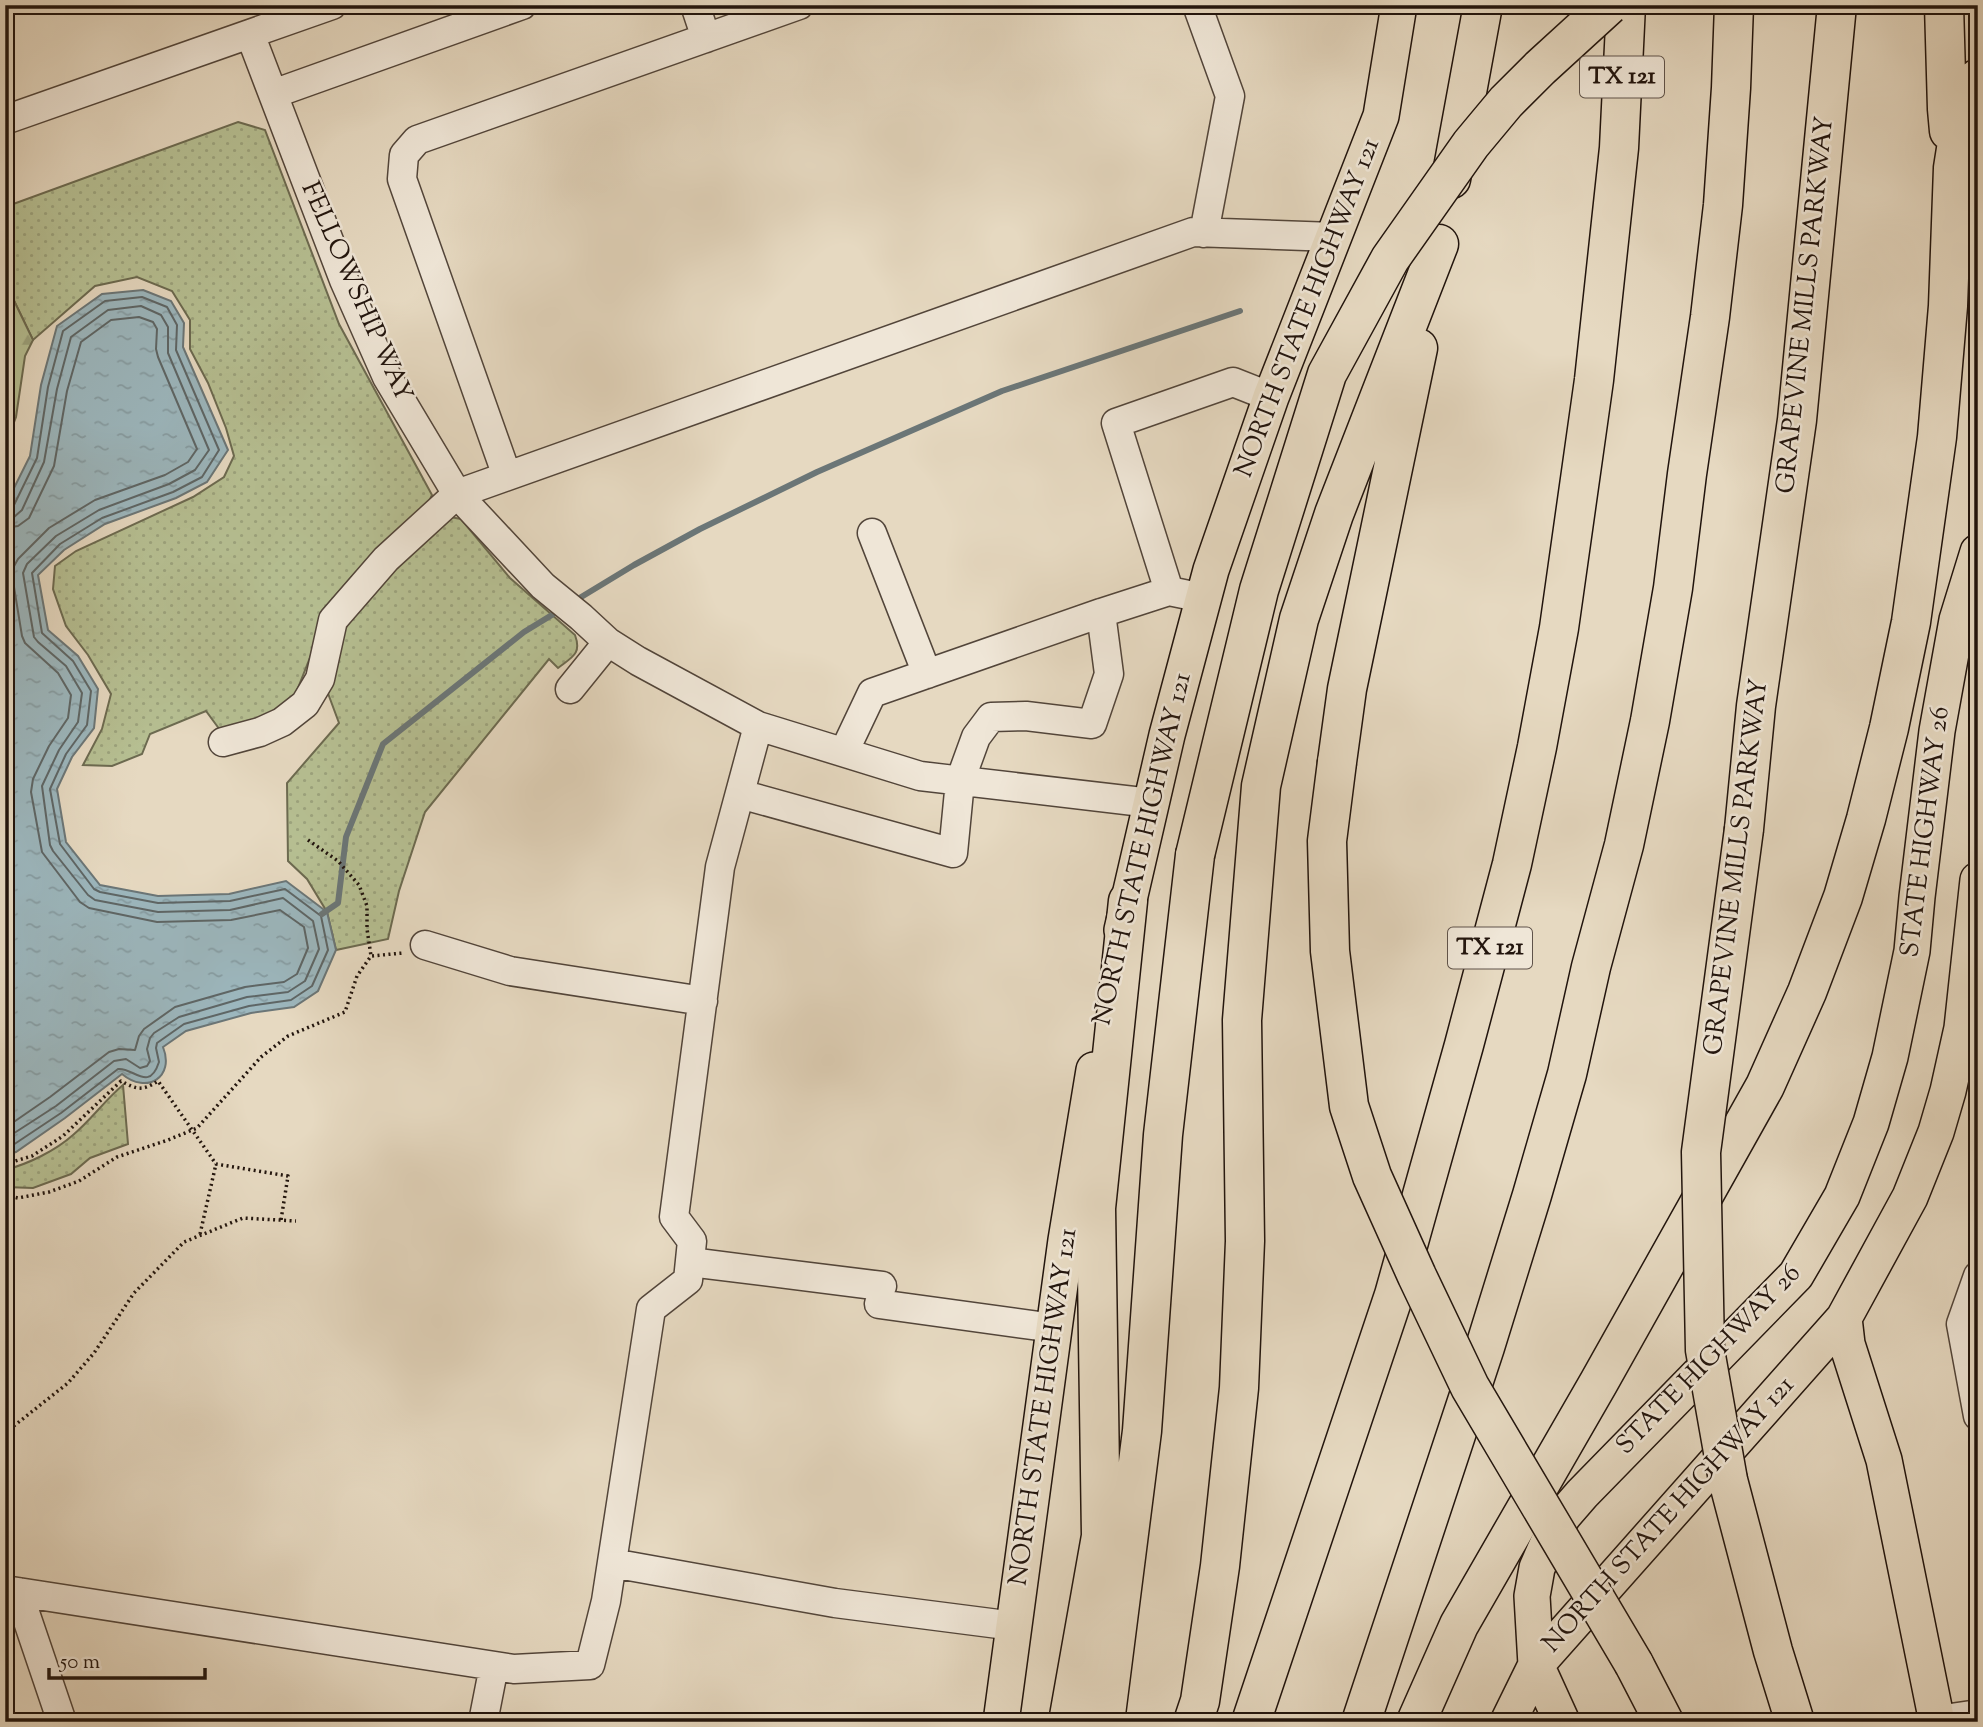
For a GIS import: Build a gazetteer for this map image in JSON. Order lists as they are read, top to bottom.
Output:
{
  "streets": {
    "highway": ["TX 121", "GRAPEVINE MILLS PARKWAY"],
    "main road": ["NORTH STATE HIGHWAY 121", "STATE HIGHWAY 26"],
    "street": ["FELLOWSHIP WAY"]
  },
  "crossings": [
    ["FELLOWSHIP WAY", "NORTH STATE HIGHWAY 121"],
    ["NORTH STATE HIGHWAY 121", "STATE HIGHWAY 26"]
  ],
  "scale_bar": "50 m"
}
